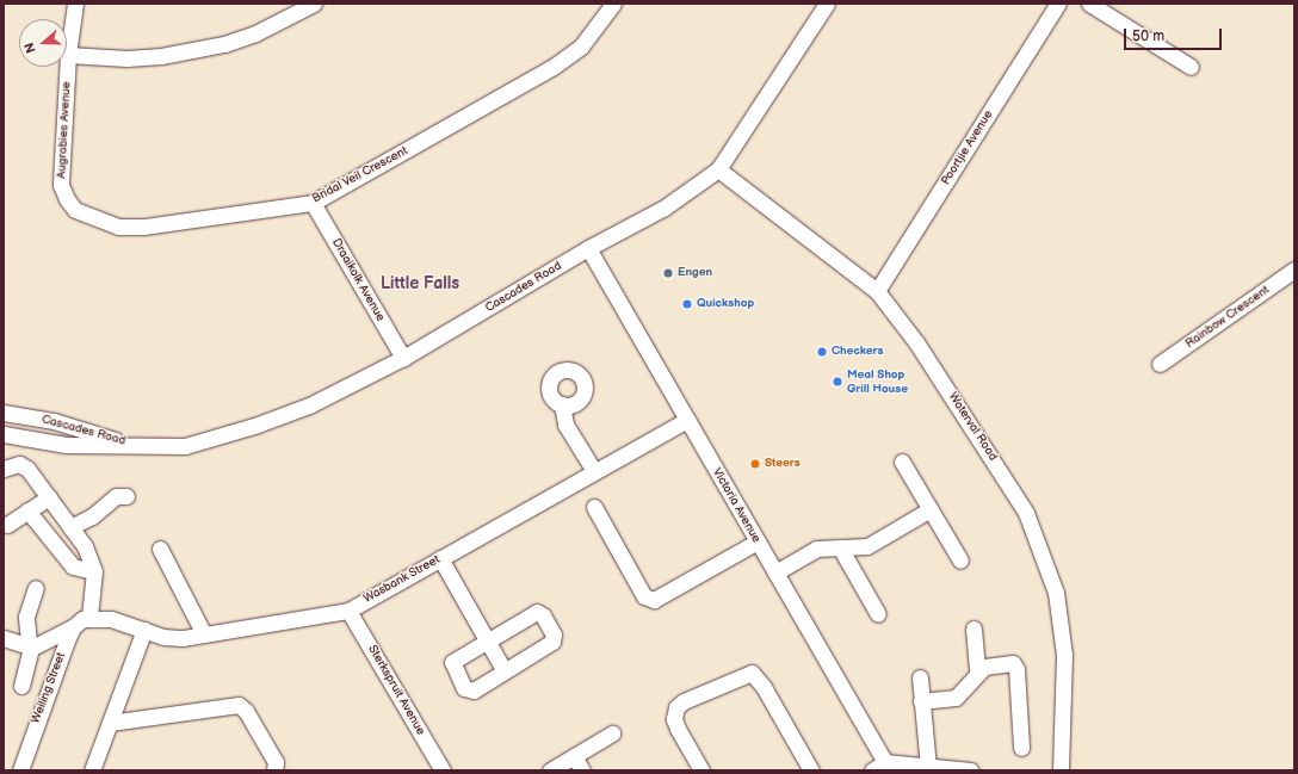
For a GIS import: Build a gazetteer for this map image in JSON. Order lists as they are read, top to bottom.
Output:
{
  "streets": {
    "street": [
      "Augrabies Avenue",
      "Poortjie Avenue",
      "Bridal Veil Crescent",
      "Draaikolk Avenue",
      "Cascades Road",
      "Rainbow Crescent",
      "Waterval Road",
      "Victoria Avenue",
      "Wasbank Street",
      "Weiling Street",
      "Sterkspruit Avenue"
    ]
  },
  "crossings": [
    ["Augrabies Avenue", "Bridal Veil Crescent"],
    ["Poortjie Avenue", "Waterval Road"],
    ["Bridal Veil Crescent", "Draaikolk Avenue"],
    ["Draaikolk Avenue", "Cascades Road"],
    ["Cascades Road", "Waterval Road"],
    ["Cascades Road", "Victoria Avenue"],
    ["Victoria Avenue", "Wasbank Street"],
    ["Wasbank Street", "Sterkspruit Avenue"]
  ],
  "districts": ["Little Falls"],
  "places": [
    "Engen",
    "Quickshop",
    "Checkers",
    "Meal Shop Grill House",
    "Steers"
  ],
  "scale_bar": "50 m",
  "north": "left"
}
